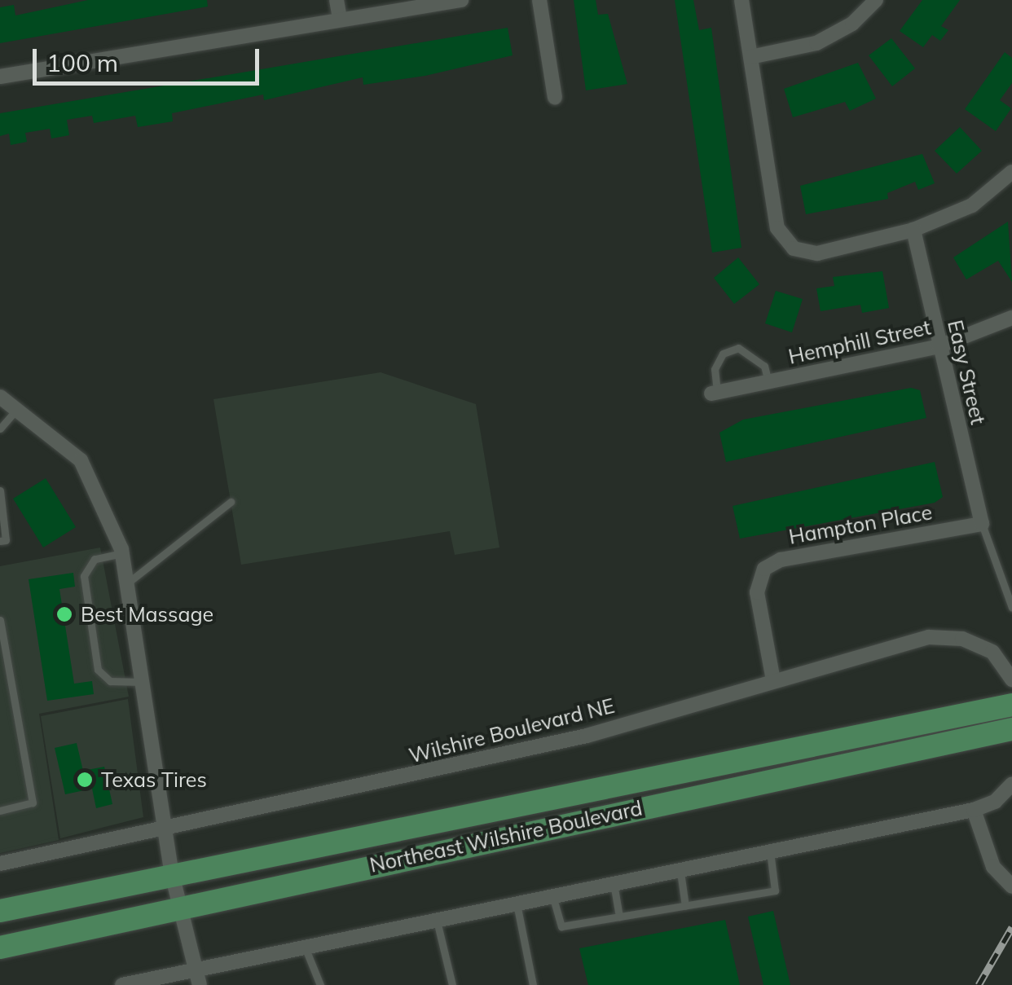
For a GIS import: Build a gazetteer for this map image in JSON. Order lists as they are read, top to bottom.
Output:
{
  "streets": {
    "main road": ["Northeast Wilshire Boulevard"],
    "street": [
      "Hemphill Street",
      "Easy Street",
      "Hampton Place",
      "Wilshire Boulevard NE"
    ]
  },
  "crossings": [
    ["Hemphill Street", "Easy Street"],
    ["Easy Street", "Hampton Place"],
    ["Hampton Place", "Wilshire Boulevard NE"]
  ],
  "places": ["Best Massage", "Texas Tires"],
  "scale_bar": "100 m"
}
